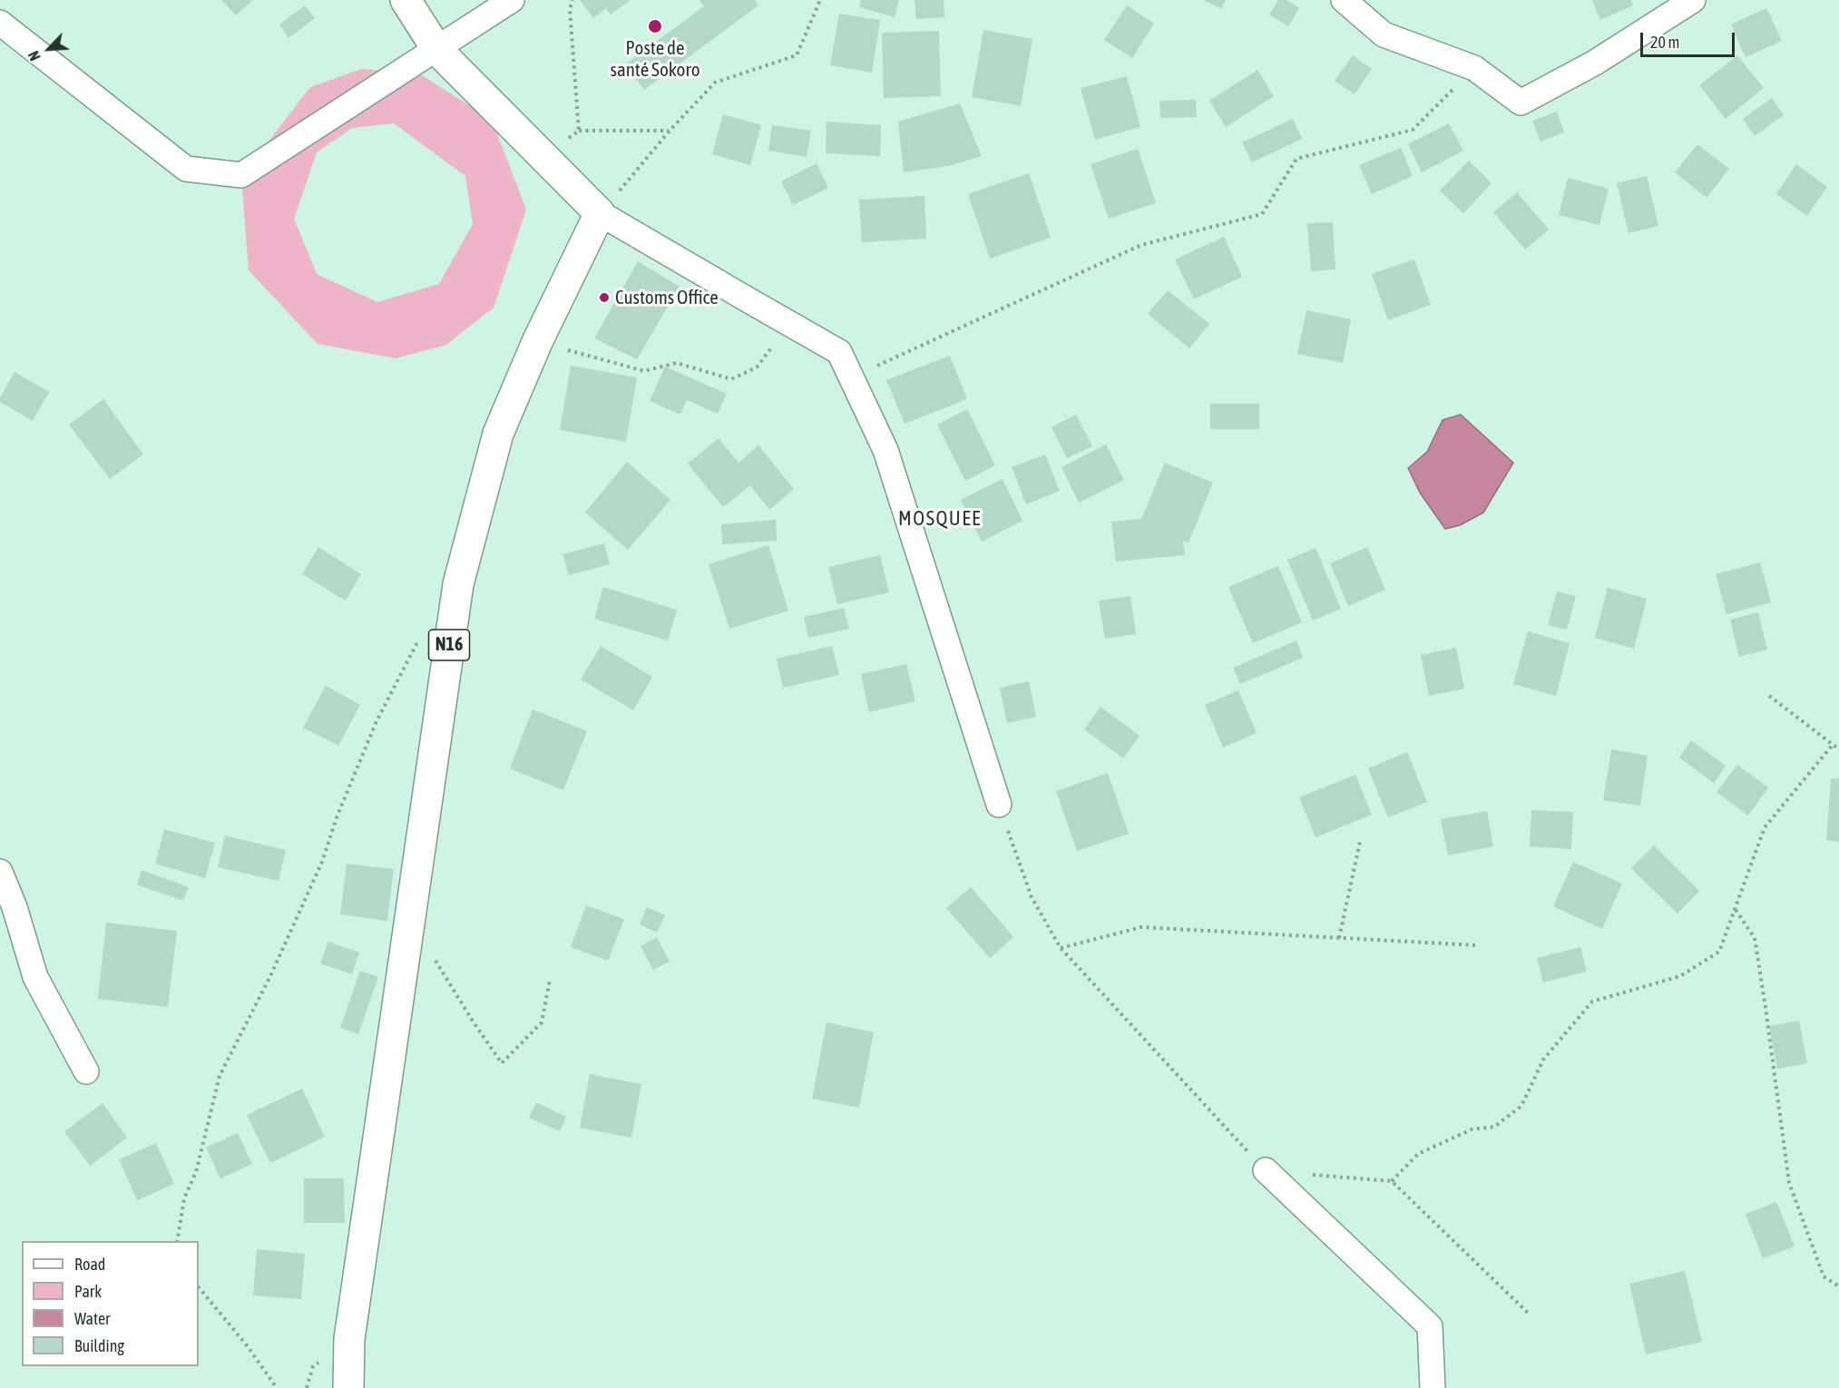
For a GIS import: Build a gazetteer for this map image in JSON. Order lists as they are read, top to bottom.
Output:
{
  "streets": {
    "main road": ["N16"]
  },
  "districts": ["MOSQUEE"],
  "places": ["Poste de santé Sokoro", "Customs Office"],
  "legend": [
    "Road",
    "Park",
    "Water",
    "Building"
  ],
  "scale_bar": "20 m",
  "north": "bottom left"
}
